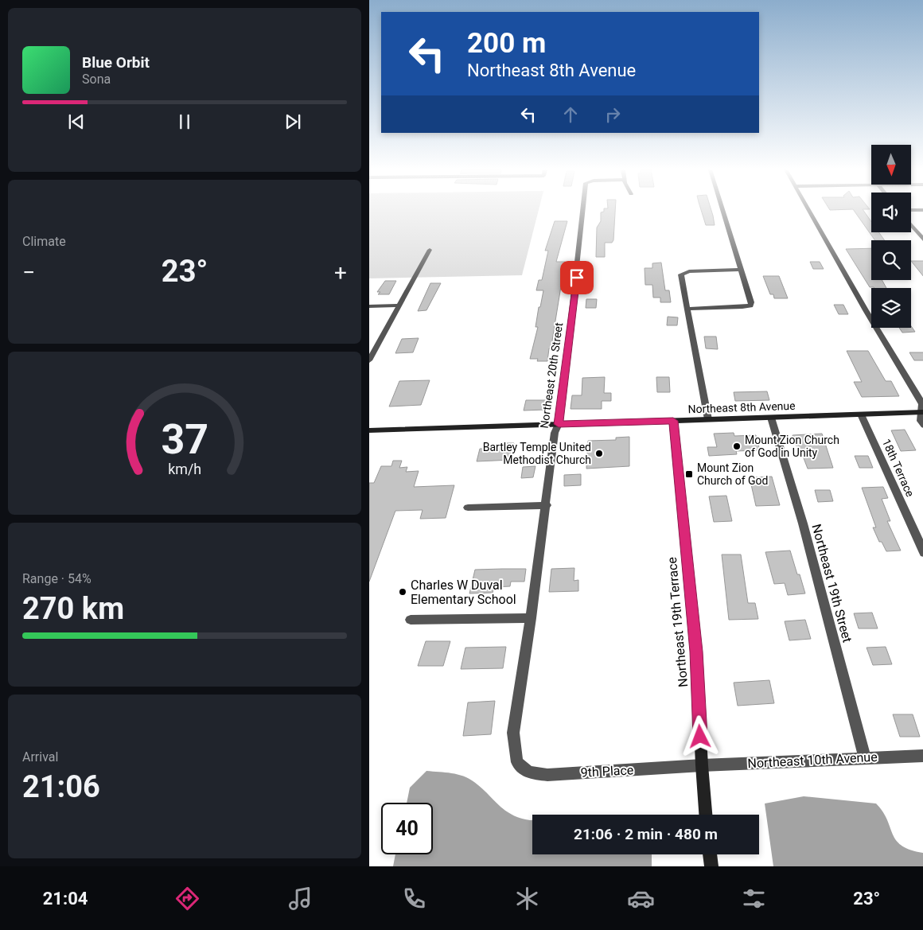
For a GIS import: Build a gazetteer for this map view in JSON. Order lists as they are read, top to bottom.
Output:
{
  "streets": {
    "street": [
      "Northeast 20th Street",
      "Northeast 8th Avenue",
      "18th Terrace",
      "Northeast 19th Street",
      "Northeast 19th Terrace",
      "Northeast 10th Avenue",
      "9th Place"
    ]
  },
  "crossings": [
    ["Northeast 20th Street", "Northeast 8th Avenue"],
    ["Northeast 20th Street", "9th Place"],
    ["Northeast 8th Avenue", "18th Terrace"],
    ["Northeast 8th Avenue", "Northeast 19th Street"],
    ["Northeast 8th Avenue", "Northeast 19th Terrace"],
    ["Northeast 19th Street", "Northeast 10th Avenue"],
    ["Northeast 19th Terrace", "Northeast 10th Avenue"],
    ["Northeast 19th Terrace", "9th Place"],
    ["Northeast 10th Avenue", "9th Place"]
  ],
  "places": {
    "other": ["Mount Zion Church of God in Unity", "Bartley Temple United Methodist Church", "Charles W Duval Elementary School"],
    "transit": ["Mount Zion Church of God"]
  },
  "north": "bottom",
  "page": {
    "turn": ["200 m", "Northeast 8th Avenue"],
    "song": ["Blue Orbit", "Sona"],
    "tile": [
      "Climate",
      ["Range · 54%", "270 km"],
      ["Arrival", "21:06"]
    ],
    "heat": ["−", "23°", "+"],
    "limit": "40",
    "trip": "21:06 · 2 min · 480 m",
    "tabs": ["21:04", "23°"],
    "gauge": ["37", "km/h"]
  }
}
